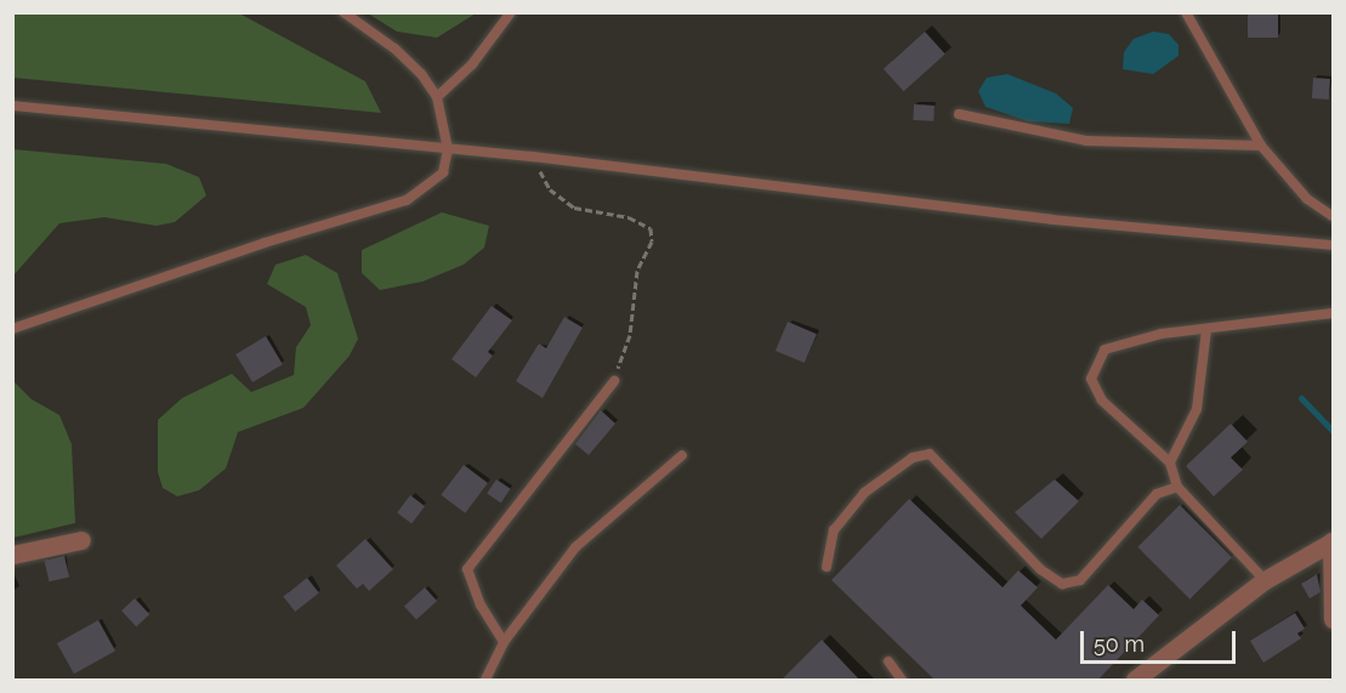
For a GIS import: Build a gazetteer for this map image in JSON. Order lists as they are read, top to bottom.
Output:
{
  "scale_bar": "50 m"
}
